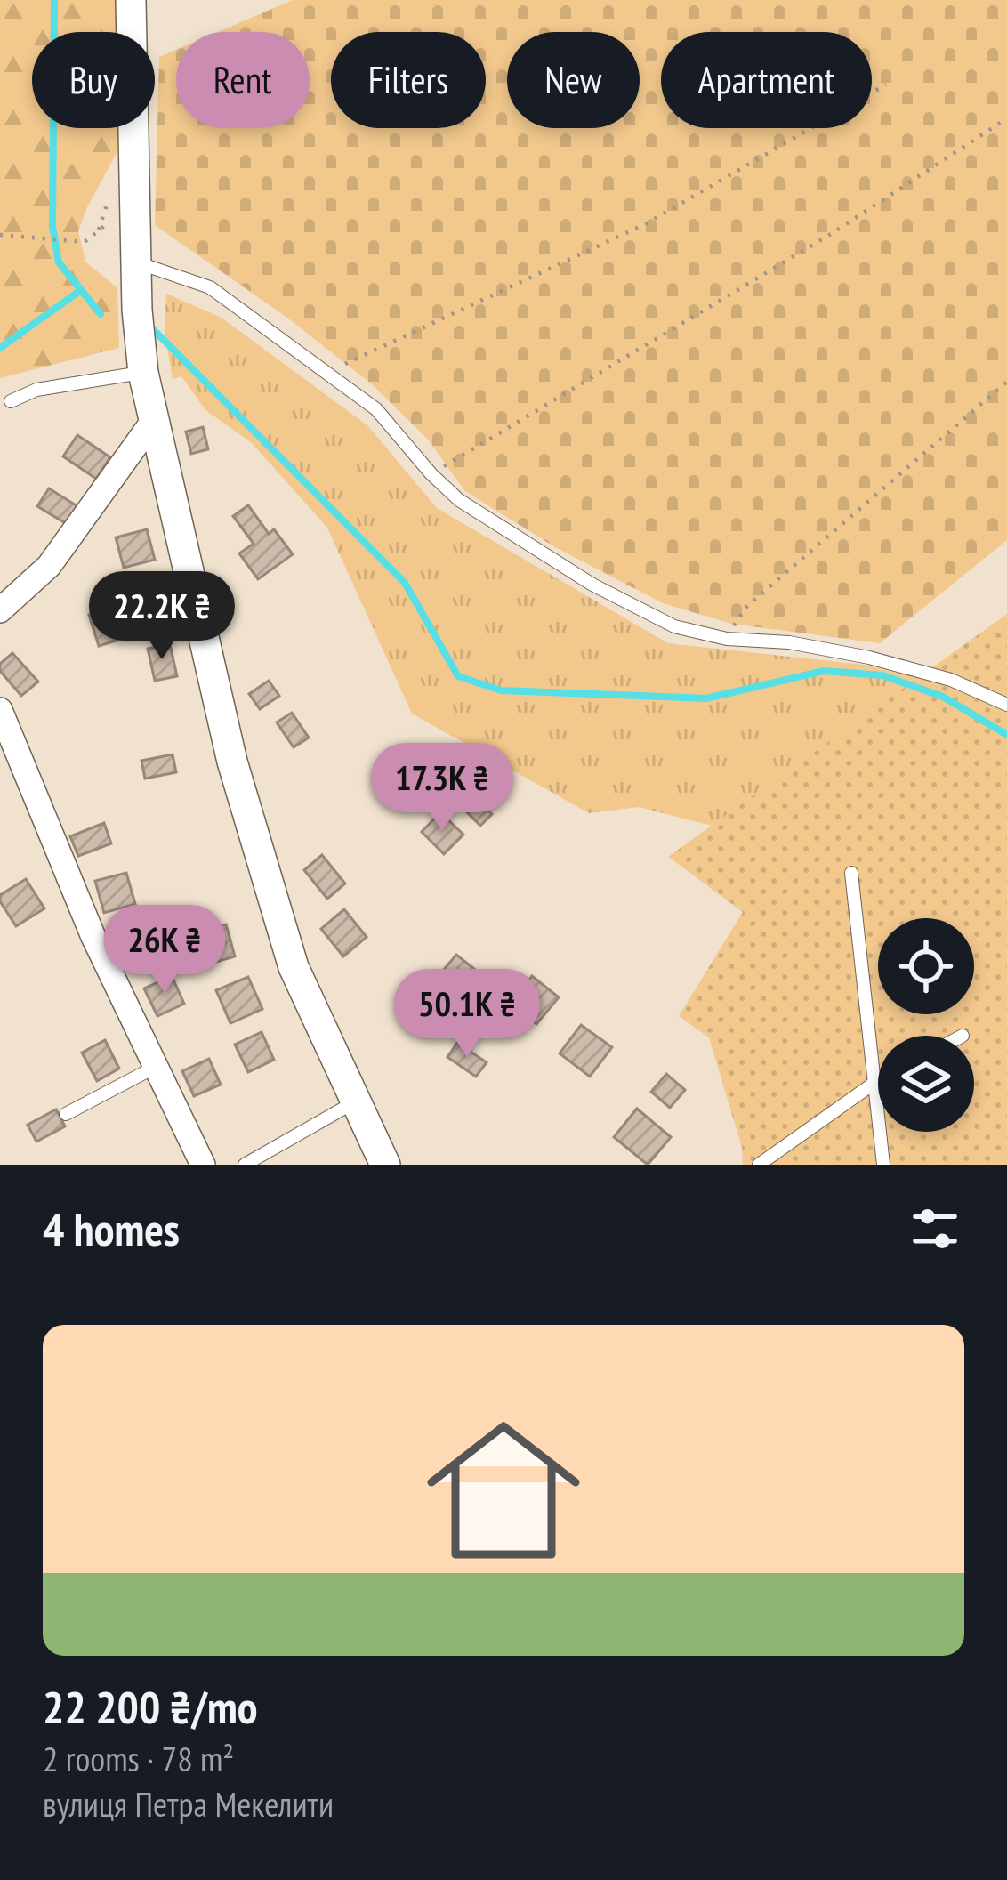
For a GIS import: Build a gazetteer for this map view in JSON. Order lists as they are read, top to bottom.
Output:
{
  "page": {
    "chip": [
      "Buy",
      "Rent",
      "Filters",
      "New",
      "Apartment"
    ],
    "price": [
      "22.2K ₴",
      "17.3K ₴",
      "26K ₴",
      "50.1K ₴"
    ],
    "heading": "4 homes",
    "list": [
      {
        "name": "22 200 ₴/mo",
        "note": "2 rooms · 78 m² · вулиця Петра Мекелити"
      }
    ]
  }
}
